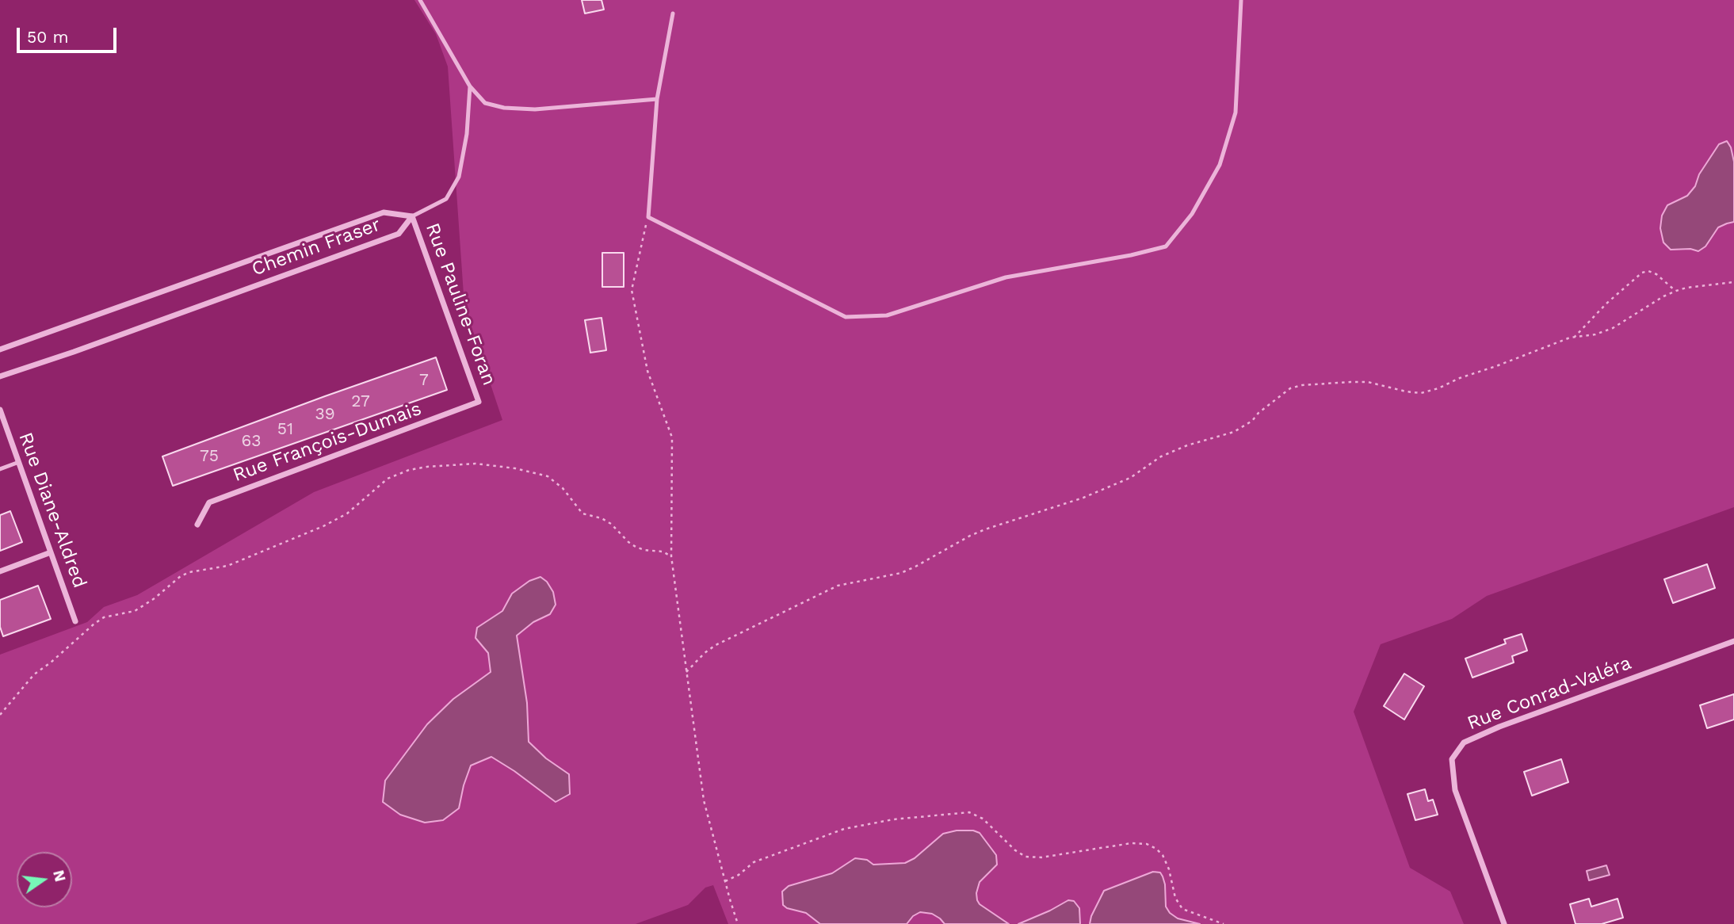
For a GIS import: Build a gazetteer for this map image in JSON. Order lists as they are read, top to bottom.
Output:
{
  "streets": {
    "street": [
      "Chemin Fraser",
      "Rue Pauline-Foran",
      "Rue François-Dumais",
      "Rue Diane-Aldred",
      "Rue Conrad-Valéra"
    ]
  },
  "crossings": [
    ["Chemin Fraser", "Rue Pauline-Foran"],
    ["Rue Pauline-Foran", "Rue François-Dumais"]
  ],
  "house_numbers": [
    "7",
    "27",
    "39",
    "51",
    "63",
    "75"
  ],
  "scale_bar": "50 m",
  "north": "right"
}
